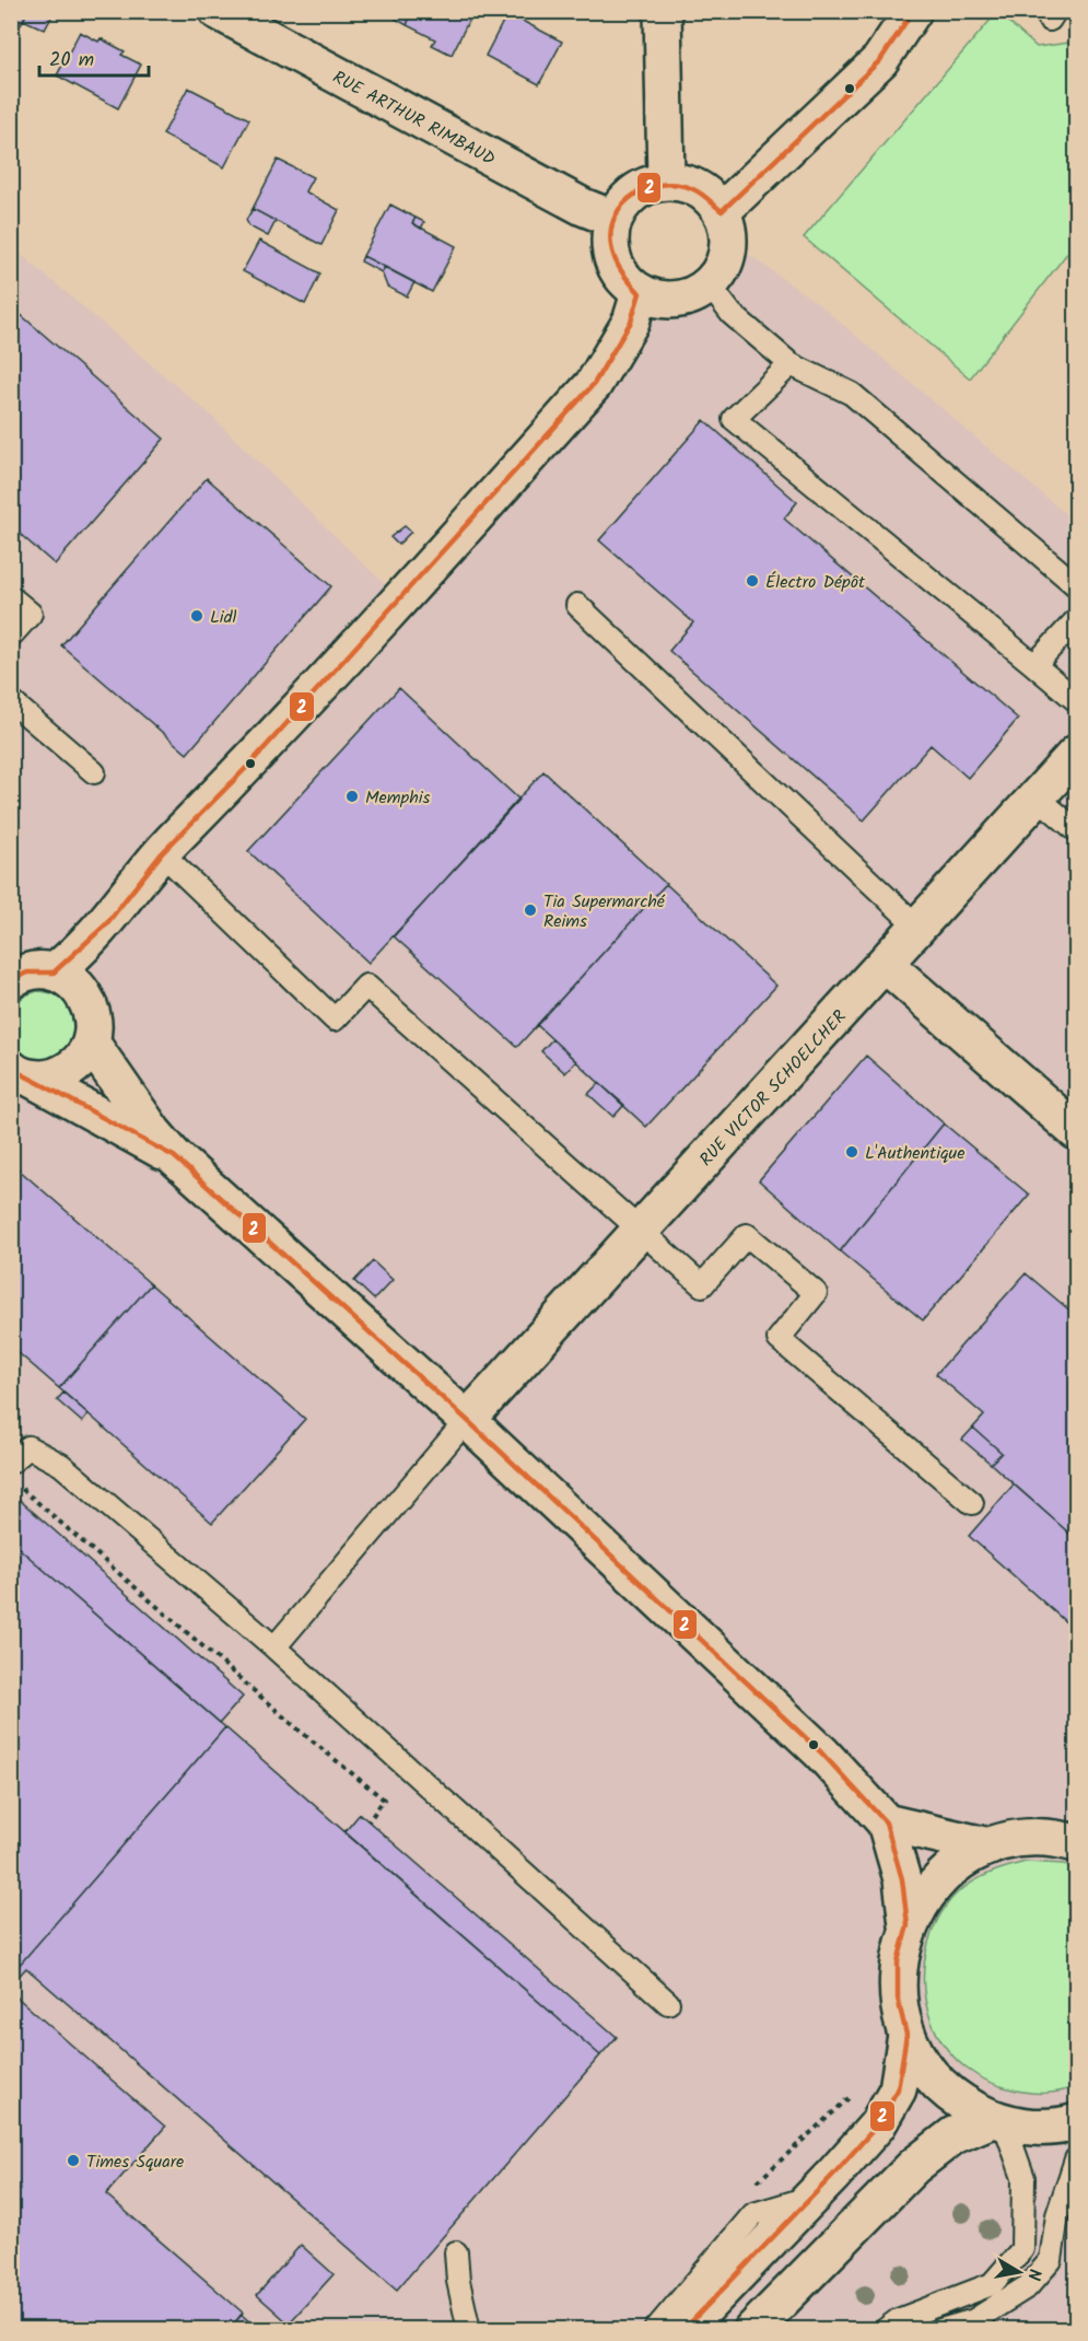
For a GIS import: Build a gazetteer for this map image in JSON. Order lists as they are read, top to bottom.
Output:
{
  "streets": {
    "street": ["RUE ARTHUR RIMBAUD", "RUE VICTOR SCHOELCHER"]
  },
  "places": [
    "Électro Dépôt",
    "Lidl",
    "Memphis",
    "Tia Supermarché Reims",
    "L'Authentique",
    "Times Square"
  ],
  "lines": ["transit line 2"],
  "scale_bar": "20 m",
  "north": "right"
}
